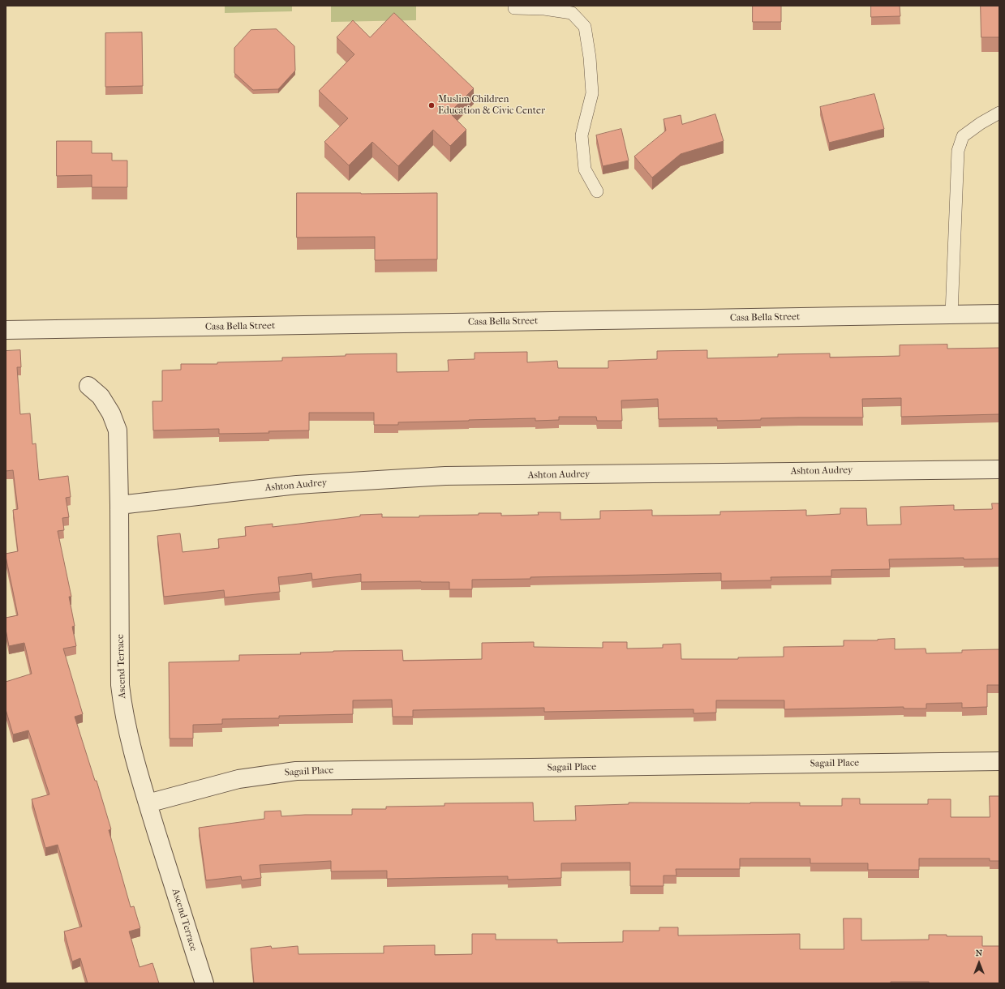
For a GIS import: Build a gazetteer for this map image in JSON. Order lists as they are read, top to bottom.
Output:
{
  "streets": {
    "street": [
      "Casa Bella Street",
      "Ashton Audrey",
      "Ascend Terrace",
      "Sagail Place"
    ]
  },
  "crossings": [
    ["Ashton Audrey", "Ascend Terrace"],
    ["Ascend Terrace", "Sagail Place"]
  ],
  "places": ["Muslim Children Education & Civic Center"],
  "north": "top"
}
